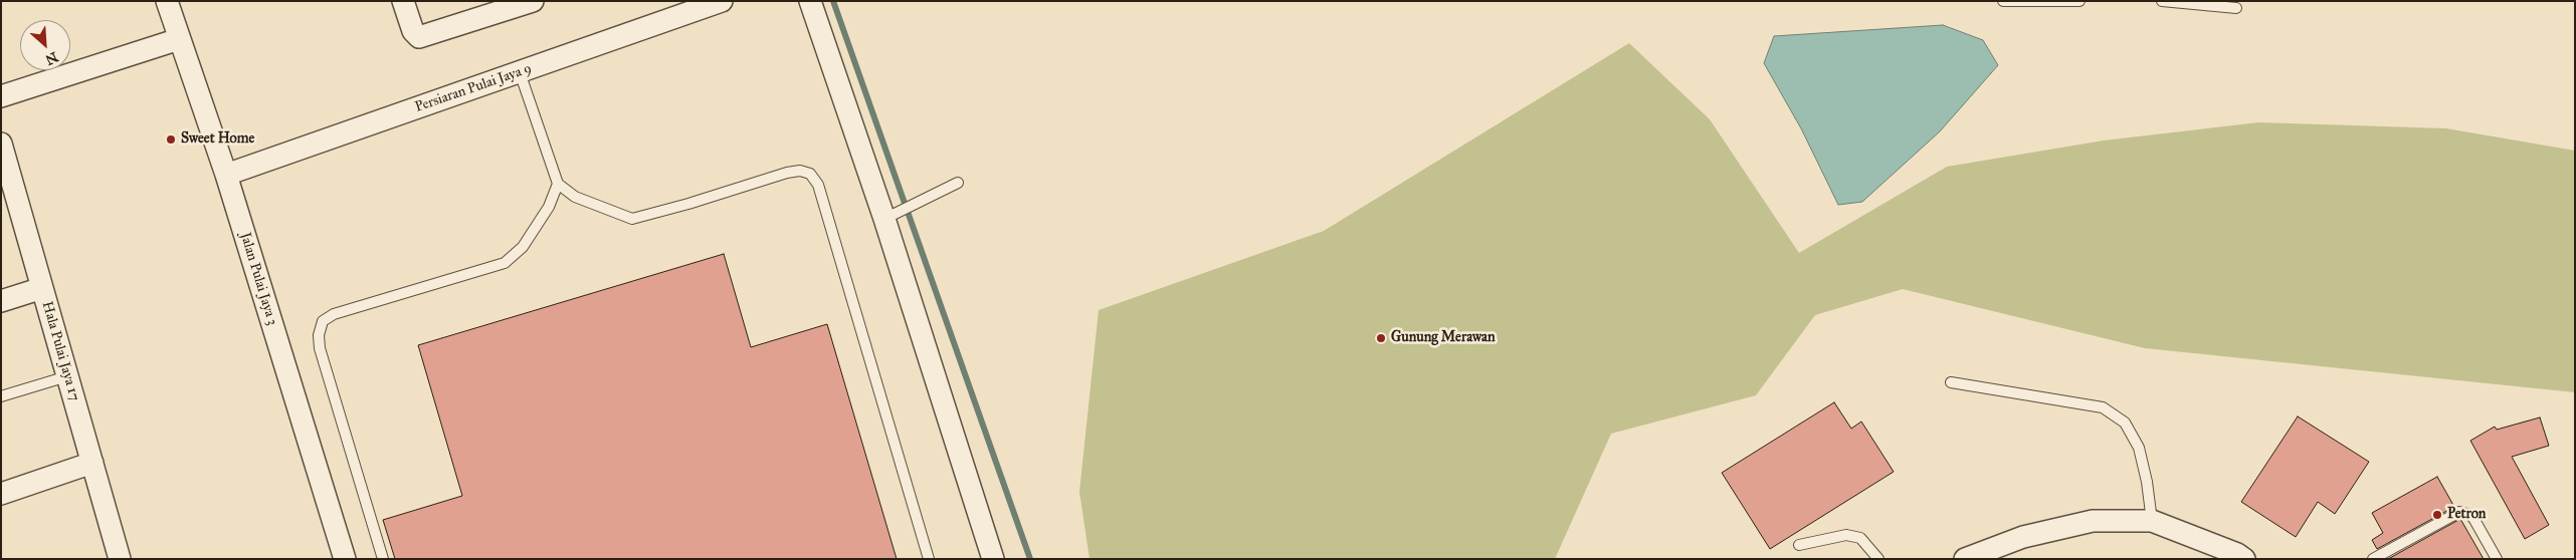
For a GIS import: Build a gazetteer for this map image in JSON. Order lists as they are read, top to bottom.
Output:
{
  "streets": {
    "street": ["Persiaran Pulai Jaya 9", "Jalan Pulai Jaya 3", "Hala Pulai Jaya 17"]
  },
  "crossings": [
    ["Persiaran Pulai Jaya 9", "Jalan Pulai Jaya 3"]
  ],
  "places": ["Sweet Home", "Gunung Merawan", "Petron"],
  "north": "bottom right"
}
